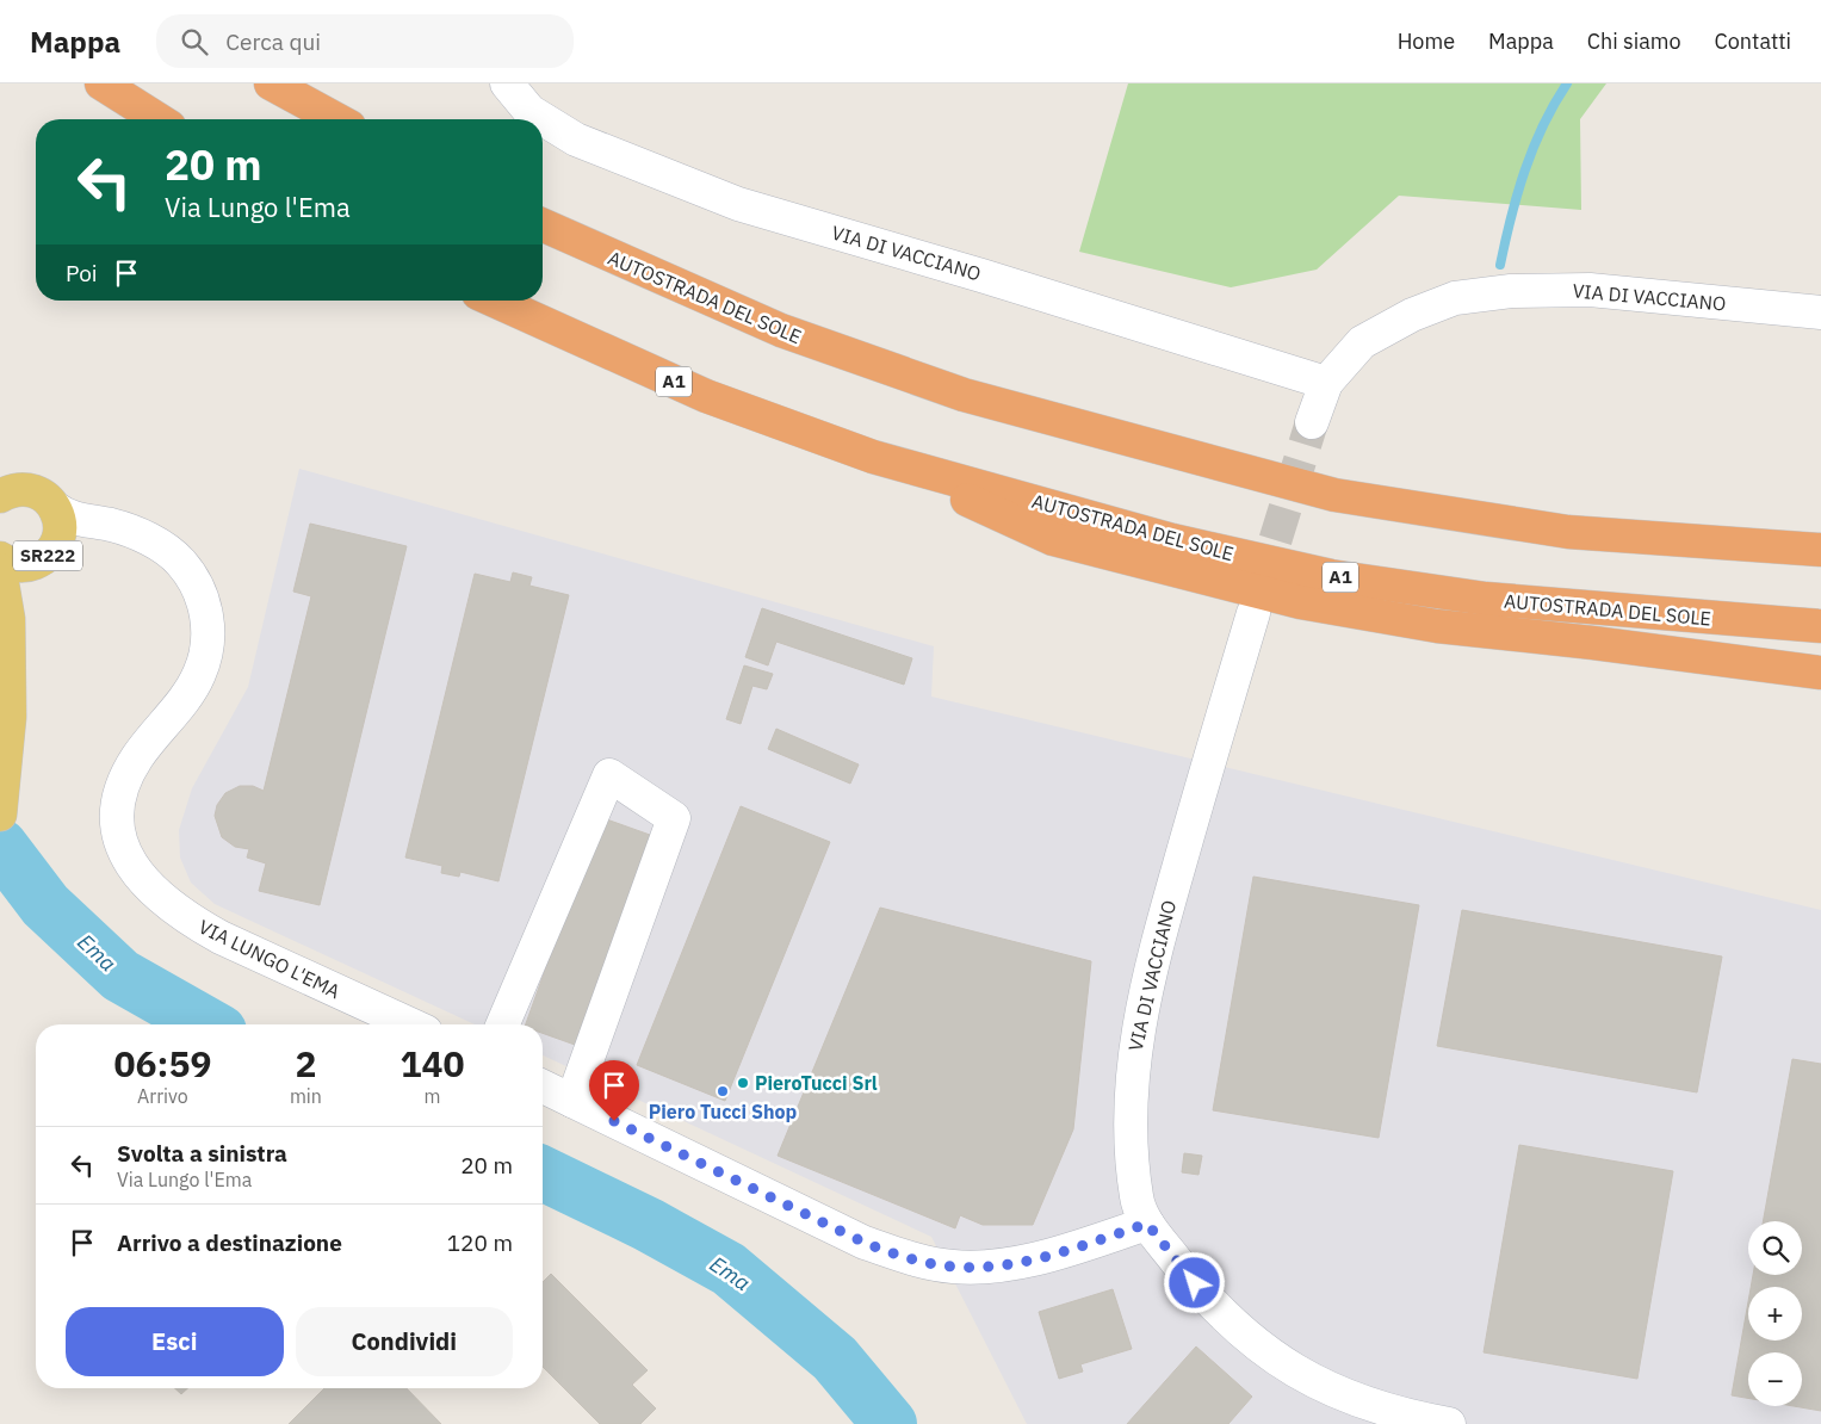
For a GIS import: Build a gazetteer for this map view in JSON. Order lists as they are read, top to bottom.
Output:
{
  "streets": {
    "highway": ["AUTOSTRADA DEL SOLE", "A1"],
    "main road": ["SR222"],
    "street": ["VIA DI VACCIANO", "VIA LUNGO L'EMA"]
  },
  "crossings": [
    ["SR222", "VIA LUNGO L'EMA"]
  ],
  "water": ["Ema"],
  "places": ["PieroTucci Srl", "Piero Tucci Shop"],
  "page": {
    "header": "Mappa",
    "search": "Cerca qui",
    "nav": [
      "Home",
      "Mappa",
      "Chi siamo",
      "Contatti"
    ],
    "turn": ["20 m", "Via Lungo l'Ema"],
    "then": "Poi",
    "eta": [
      "06:59",
      "Arrivo",
      "2",
      "min",
      "140",
      "m"
    ],
    "list": [
      {
        "name": "Svolta a sinistra",
        "note": "Via Lungo l'Ema",
        "value": "20 m"
      },
      {
        "name": "Arrivo a destinazione",
        "value": "120 m"
      }
    ],
    "map_buttons": ["+", "−"],
    "buttons": ["Esci", "Condividi"]
  }
}
